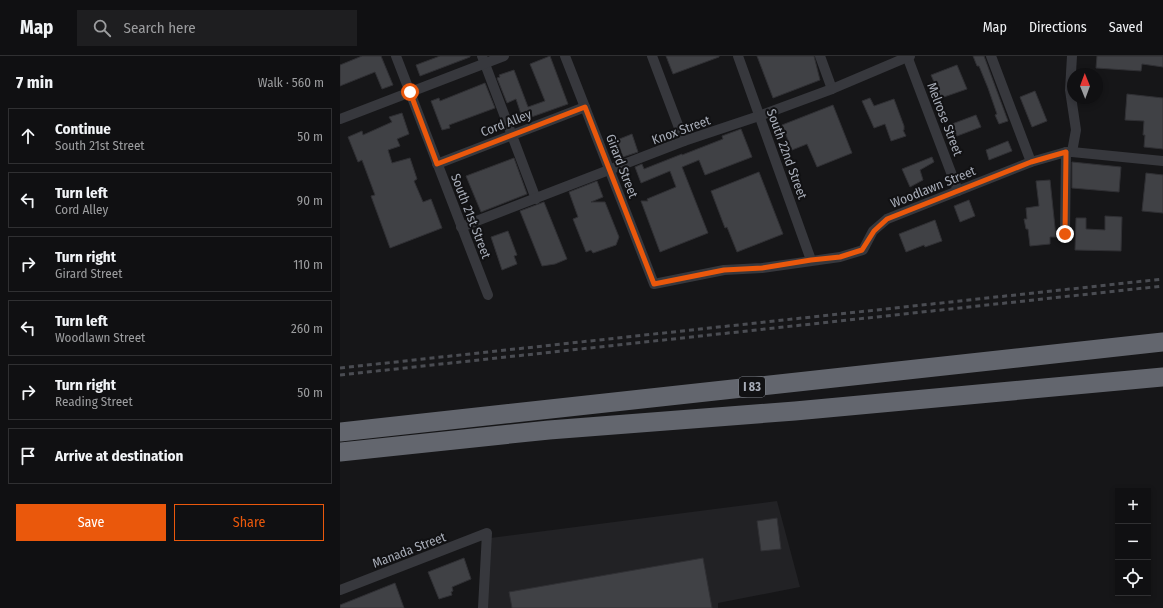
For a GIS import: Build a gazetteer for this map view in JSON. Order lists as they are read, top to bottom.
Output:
{
  "streets": {
    "highway": ["I 83"],
    "street": [
      "Melrose Street",
      "Cord Alley",
      "Knox Street",
      "South 22nd Street",
      "Girard Street",
      "Woodlawn Street",
      "South 21st Street",
      "Manada Street"
    ]
  },
  "crossings": [
    ["Melrose Street", "Knox Street"],
    ["Melrose Street", "Woodlawn Street"],
    ["Cord Alley", "Girard Street"],
    ["Cord Alley", "South 21st Street"],
    ["Knox Street", "South 22nd Street"],
    ["Knox Street", "Girard Street"],
    ["Knox Street", "South 21st Street"],
    ["South 22nd Street", "Woodlawn Street"],
    ["Girard Street", "Woodlawn Street"]
  ],
  "north": "top",
  "page": {
    "header": "Map",
    "search": "Search here",
    "nav": ["Map", "Directions", "Saved"],
    "heading": ["7 min", "Walk · 560 m"],
    "list": [
      ["Continue", "South 21st Street", "50 m"],
      ["Turn left", "Cord Alley", "90 m"],
      ["Turn right", "Girard Street", "110 m"],
      ["Turn left", "Woodlawn Street", "260 m"],
      ["Turn right", "Reading Street", "50 m"],
      "Arrive at destination"
    ],
    "map_buttons": ["+", "−"],
    "buttons": ["Save", "Share"]
  }
}
